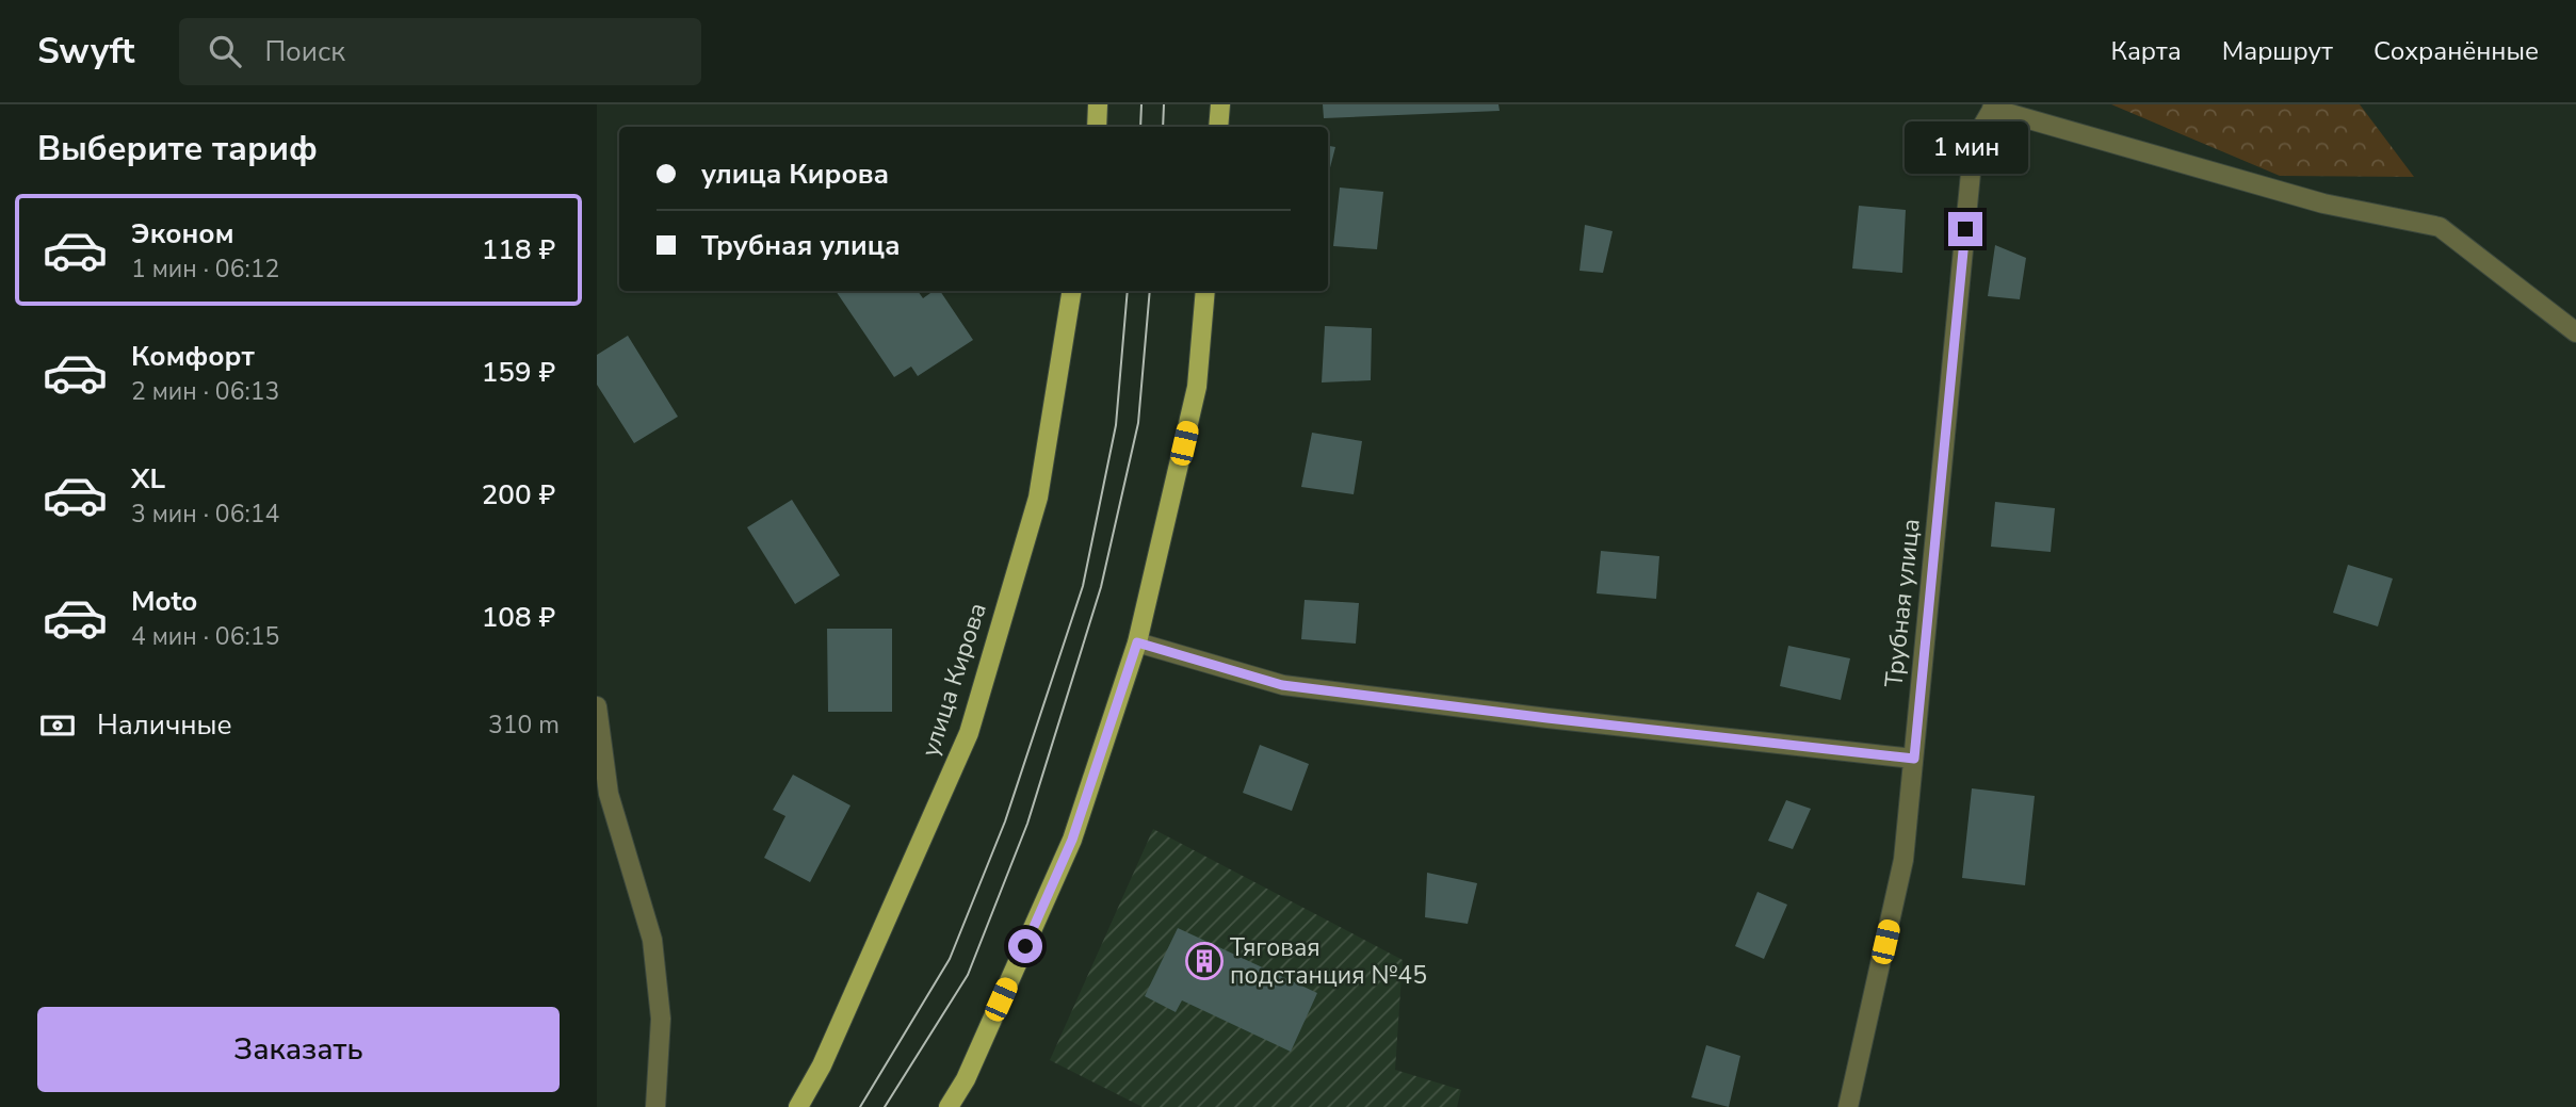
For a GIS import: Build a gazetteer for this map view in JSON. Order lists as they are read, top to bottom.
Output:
{
  "streets": {
    "main road": ["улица Кирова"],
    "street": ["Трубная улица"]
  },
  "places": {
    "building": ["Тяговая подстанция №45"]
  },
  "page": {
    "header": "Swyft",
    "search": "Поиск",
    "nav": ["Карта", "Маршрут", "Сохранённые"],
    "heading": "Выберите тариф",
    "bubble": "1 мин",
    "banner": ["улица Кирова", "Трубная улица"],
    "list": [
      {
        "name": "Эконом",
        "note": "1 мин · 06:12",
        "value": "118 ₽"
      },
      {
        "name": "Комфорт",
        "note": "2 мин · 06:13",
        "value": "159 ₽"
      },
      {
        "name": "XL",
        "note": "3 мин · 06:14",
        "value": "200 ₽"
      },
      {
        "name": "Moto",
        "note": "4 мин · 06:15",
        "value": "108 ₽"
      }
    ],
    "pay": ["Наличные", "310 m"],
    "buttons": "Заказать"
  }
}
